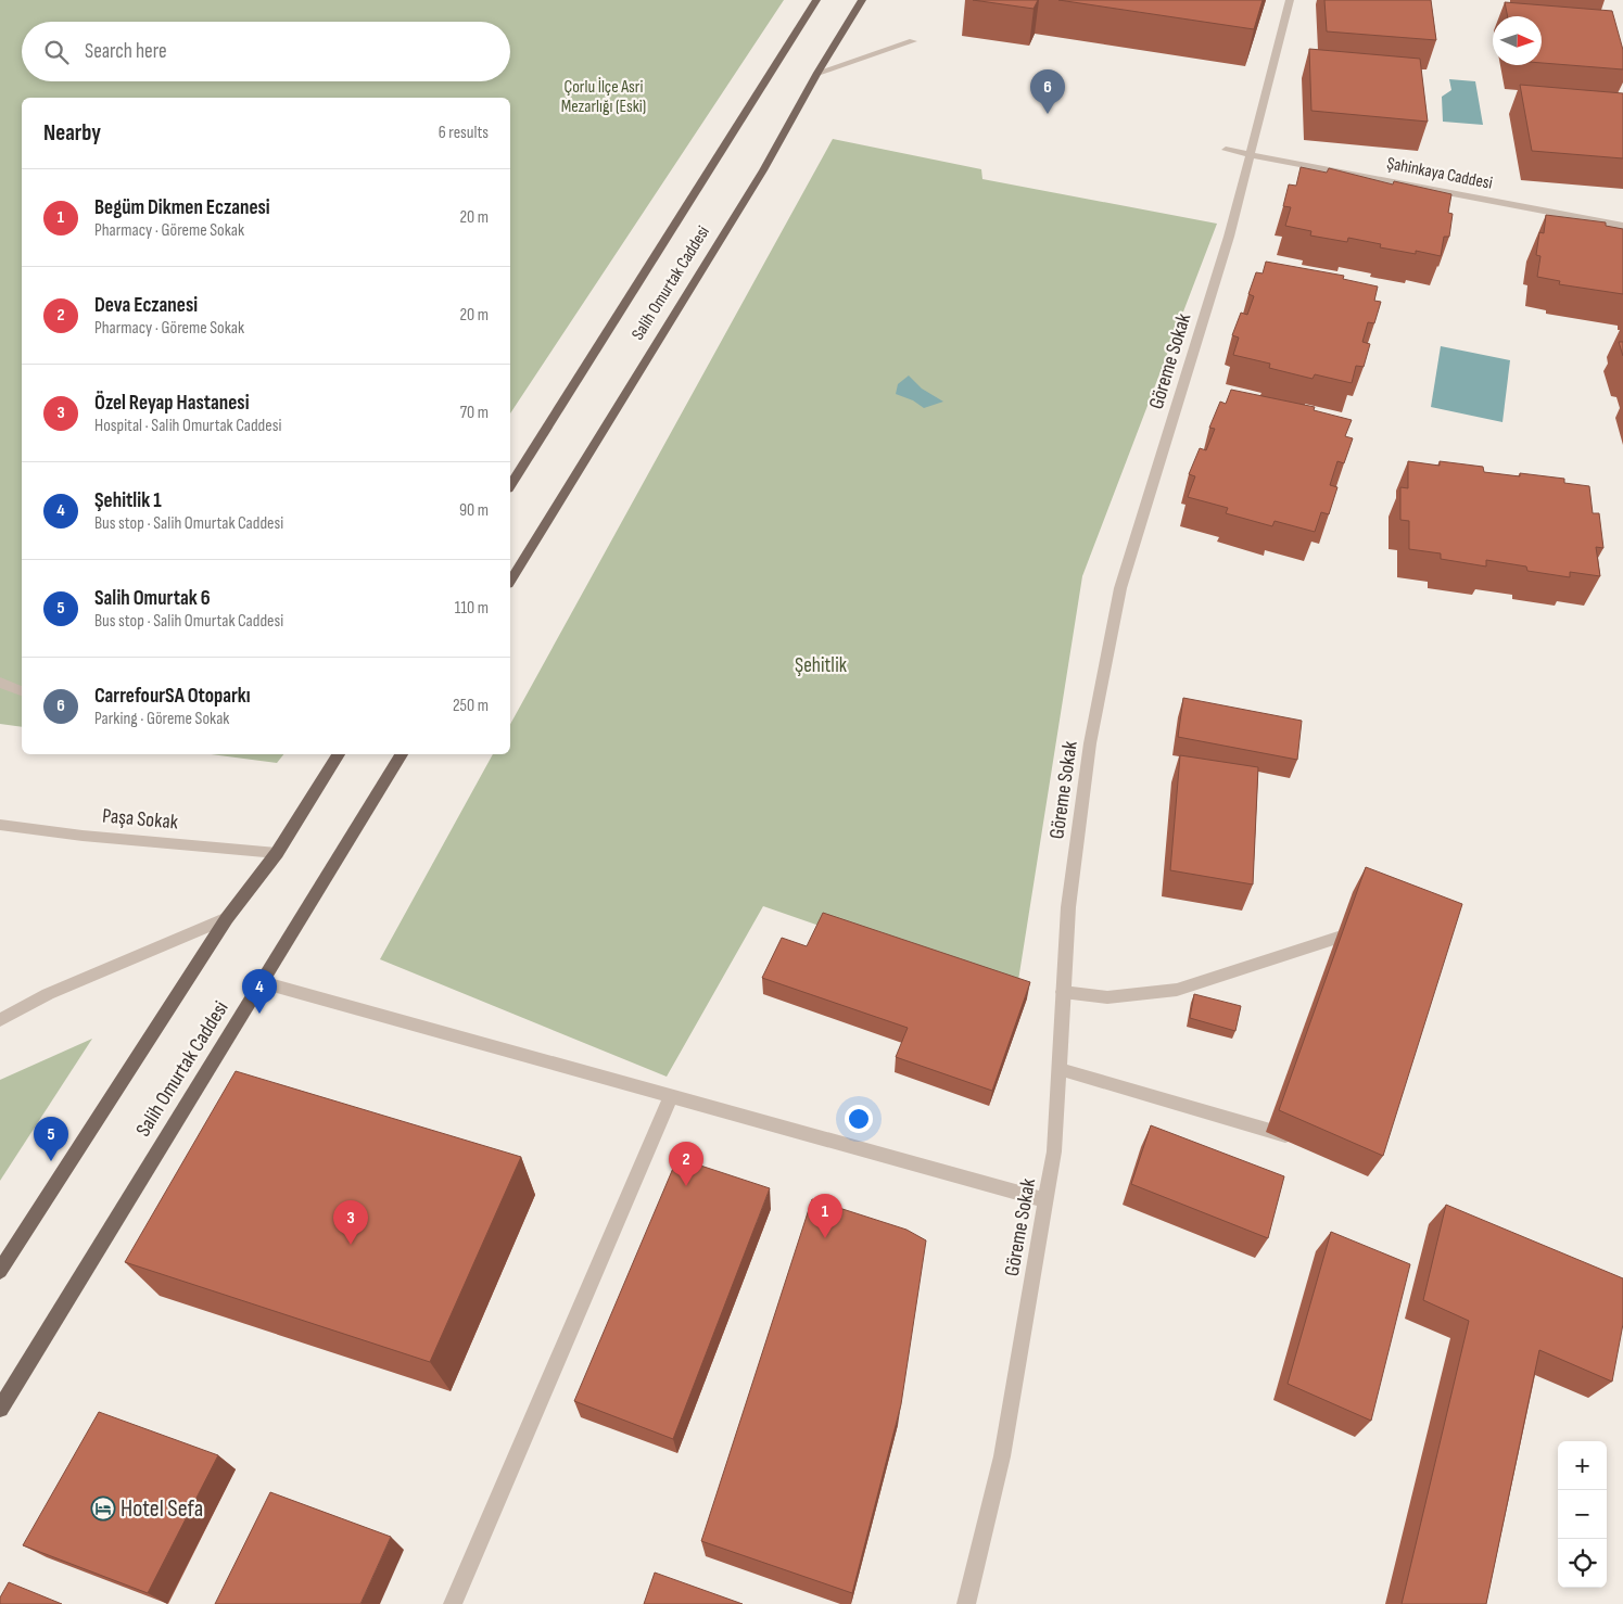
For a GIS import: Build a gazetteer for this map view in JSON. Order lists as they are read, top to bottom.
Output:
{
  "streets": {
    "main road": ["Salih Omurtak Caddesi"],
    "street": ["Şahinkaya Caddesi", "Göreme Sokak", "Paşa Sokak"]
  },
  "crossings": [
    ["Şahinkaya Caddesi", "Göreme Sokak"]
  ],
  "parks": ["Çorlu İlçe Asri Mezarlığı (Eski)", "Şehitlik"],
  "places": {
    "hotel": ["Hotel Sefa"]
  },
  "north": "right",
  "page": {
    "search": "Search here",
    "pins": [
      "6",
      "4",
      "5",
      "2",
      "1",
      "3"
    ],
    "heading": ["Nearby", "6 results"],
    "list": [
      {
        "mark": "1",
        "name": "Begüm Dikmen Eczanesi",
        "note": "Pharmacy · Göreme Sokak",
        "value": "20 m"
      },
      {
        "mark": "2",
        "name": "Deva Eczanesi",
        "note": "Pharmacy · Göreme Sokak",
        "value": "20 m"
      },
      {
        "mark": "3",
        "name": "Özel Reyap Hastanesi",
        "note": "Hospital · Salih Omurtak Caddesi",
        "value": "70 m"
      },
      {
        "mark": "4",
        "name": "Şehitlik 1",
        "note": "Bus stop · Salih Omurtak Caddesi",
        "value": "90 m"
      },
      {
        "mark": "5",
        "name": "Salih Omurtak 6",
        "note": "Bus stop · Salih Omurtak Caddesi",
        "value": "110 m"
      },
      {
        "mark": "6",
        "name": "CarrefourSA Otoparkı",
        "note": "Parking · Göreme Sokak",
        "value": "250 m"
      }
    ],
    "map_buttons": ["+", "−"]
  }
}
